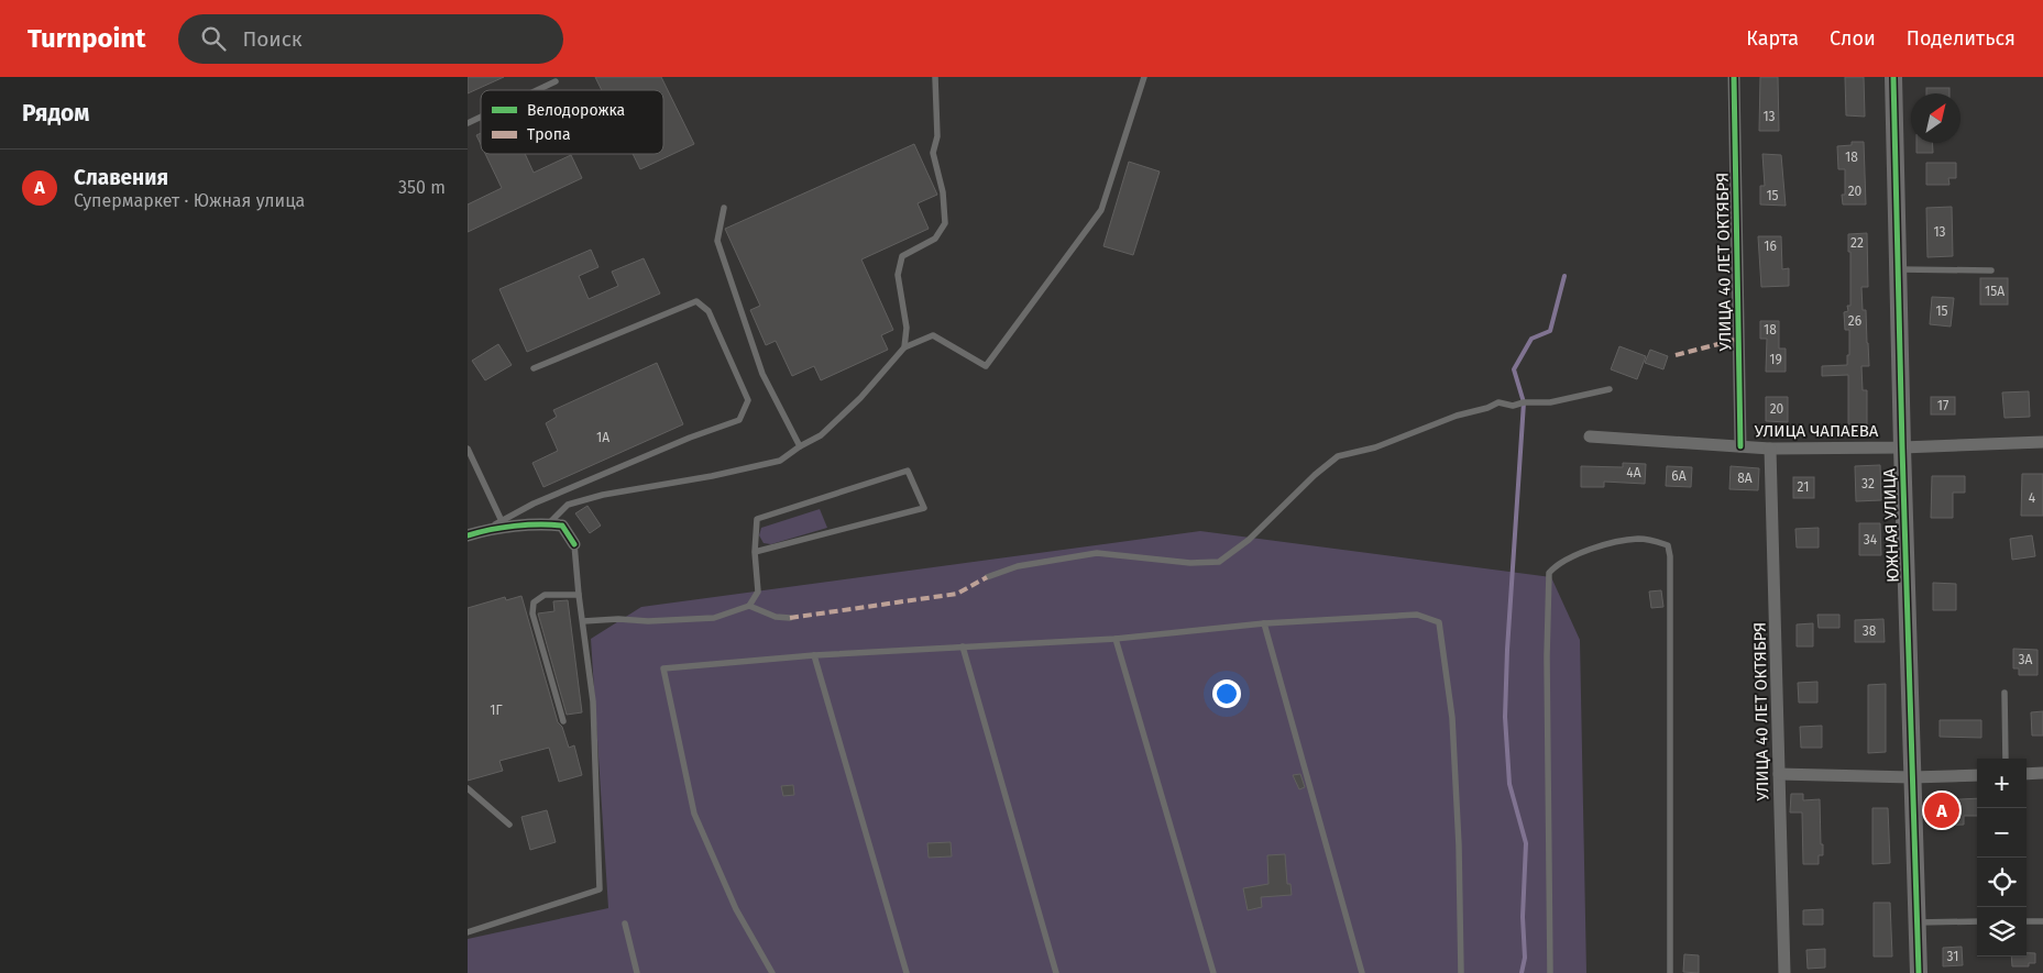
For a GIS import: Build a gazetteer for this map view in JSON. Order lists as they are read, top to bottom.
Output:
{
  "streets": {
    "street": ["УЛИЦА 40 ЛЕТ ОКТЯБРЯ", "УЛИЦА ЧАПАЕВА", "ЮЖНАЯ УЛИЦА"]
  },
  "crossings": [
    ["УЛИЦА 40 ЛЕТ ОКТЯБРЯ", "УЛИЦА ЧАПАЕВА"],
    ["УЛИЦА ЧАПАЕВА", "ЮЖНАЯ УЛИЦА"]
  ],
  "house_numbers": [
    "13",
    "18",
    "20",
    "15",
    "13",
    "22",
    "16",
    "15А",
    "15",
    "26",
    "18",
    "19",
    "17",
    "20",
    "1А",
    "4А",
    "6А",
    "8А",
    "32",
    "21",
    "4",
    "34",
    "38",
    "3А",
    "1Г",
    "31"
  ],
  "legend": ["Велодорожка", "Тропа"],
  "north": "top right",
  "page": {
    "header": "Turnpoint",
    "search": "Поиск",
    "nav": ["Карта", "Слои", "Поделиться"],
    "heading": "Рядом",
    "list": [
      {
        "mark": "A",
        "name": "Славения",
        "note": "Супермаркет · Южная улица",
        "value": "350 m"
      }
    ],
    "map_buttons": ["+", "−"],
    "pins": "A"
  }
}
